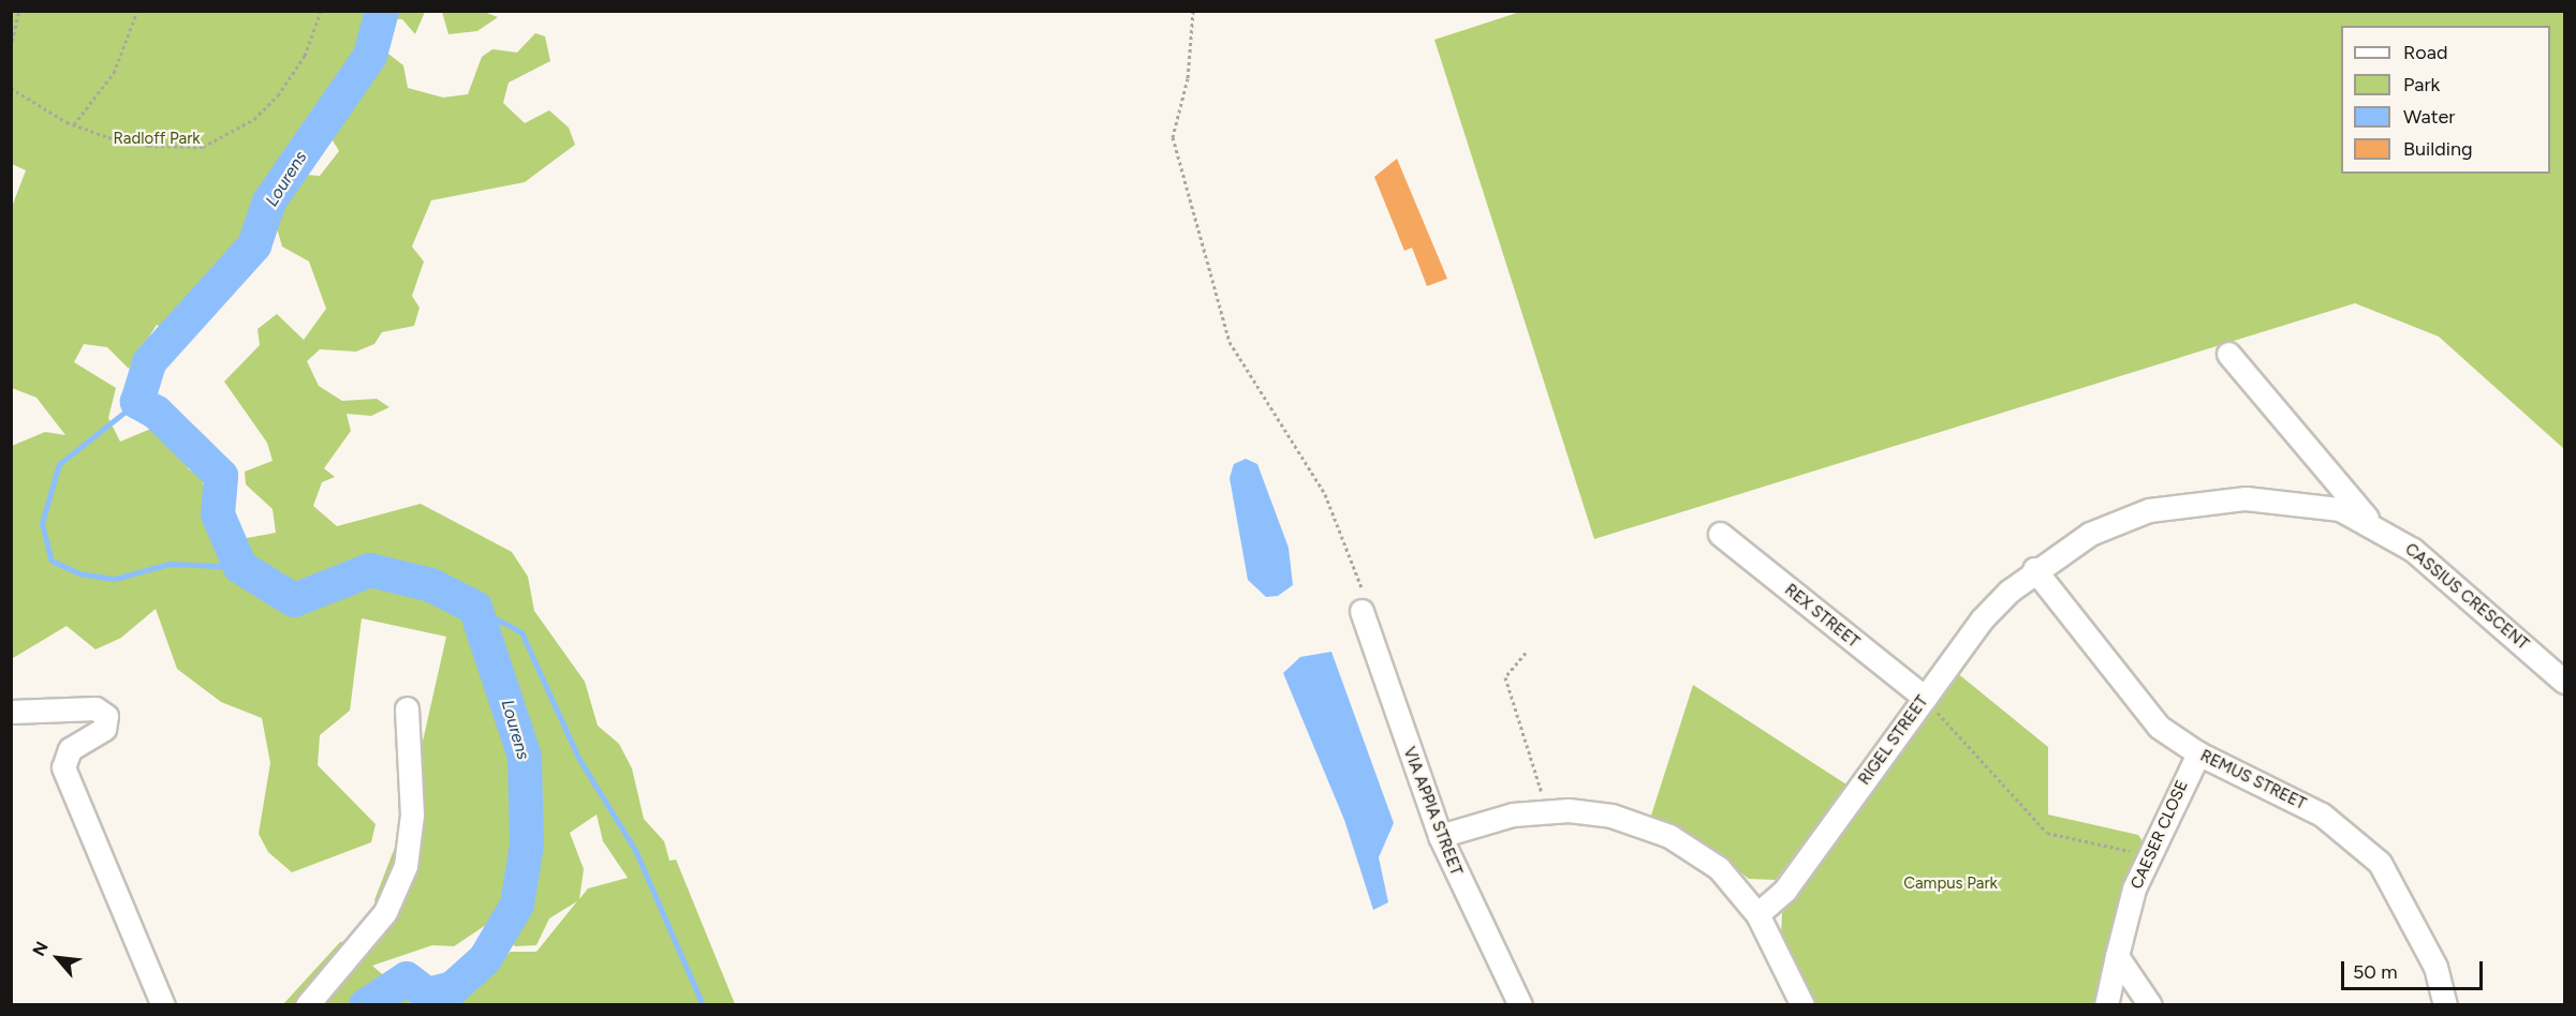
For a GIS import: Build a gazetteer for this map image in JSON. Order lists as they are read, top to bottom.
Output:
{
  "streets": {
    "street": [
      "CASSIUS CRESCENT",
      "REX STREET",
      "RIGEL STREET",
      "REMUS STREET",
      "VIA APPIA STREET",
      "CAESER CLOSE"
    ]
  },
  "crossings": [
    ["CASSIUS CRESCENT", "RIGEL STREET"],
    ["CASSIUS CRESCENT", "REMUS STREET"],
    ["REX STREET", "RIGEL STREET"],
    ["RIGEL STREET", "REMUS STREET"],
    ["REMUS STREET", "CAESER CLOSE"]
  ],
  "water": ["Lourens"],
  "parks": ["Radloff Park", "Campus Park"],
  "legend": [
    "Road",
    "Park",
    "Water",
    "Building"
  ],
  "scale_bar": "50 m",
  "north": "top left"
}
